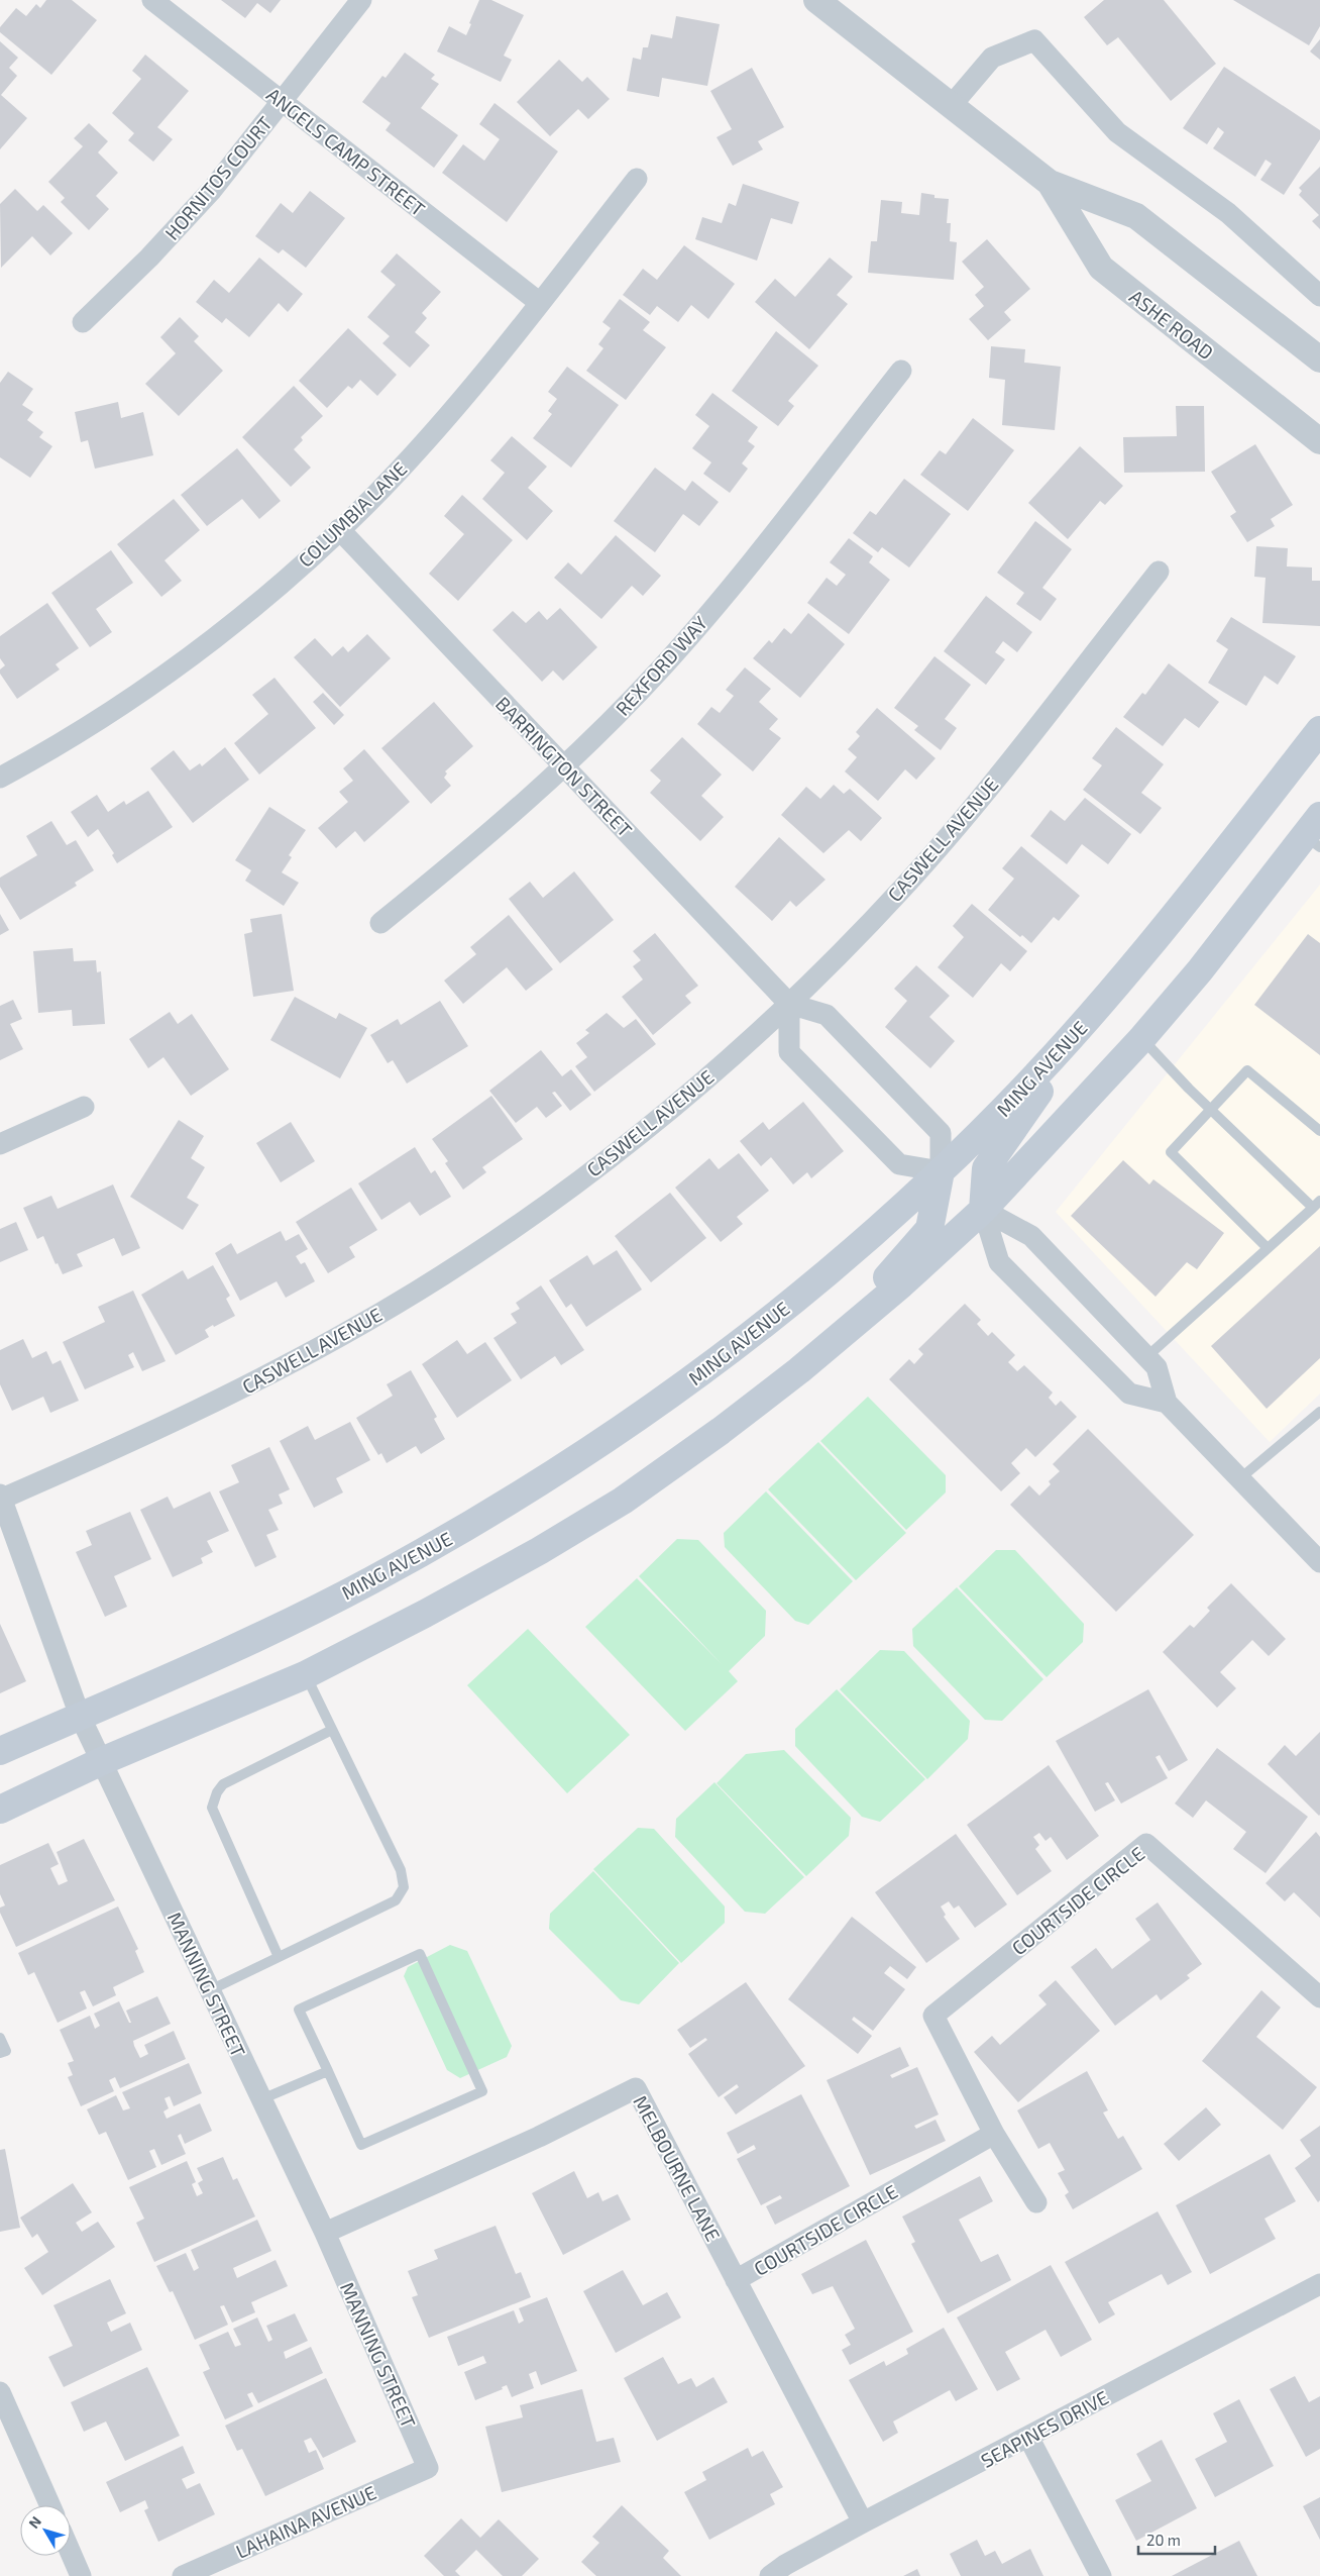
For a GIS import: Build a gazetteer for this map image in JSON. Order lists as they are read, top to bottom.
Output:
{
  "streets": {
    "main road": ["MING AVENUE"],
    "street": [
      "ANGELS CAMP STREET",
      "HORNITOS COURT",
      "ASHE ROAD",
      "COLUMBIA LANE",
      "REXFORD WAY",
      "BARRINGTON STREET",
      "CASWELL AVENUE",
      "COURTSIDE CIRCLE",
      "MANNING STREET",
      "MELBOURNE LANE",
      "SEAPINES DRIVE",
      "LAHAINA AVENUE"
    ]
  },
  "crossings": [
    ["ANGELS CAMP STREET", "HORNITOS COURT"],
    ["ANGELS CAMP STREET", "COLUMBIA LANE"],
    ["COLUMBIA LANE", "BARRINGTON STREET"],
    ["REXFORD WAY", "BARRINGTON STREET"],
    ["BARRINGTON STREET", "CASWELL AVENUE"],
    ["BARRINGTON STREET", "MING AVENUE"],
    ["CASWELL AVENUE", "MANNING STREET"],
    ["MING AVENUE", "MANNING STREET"],
    ["COURTSIDE CIRCLE", "MELBOURNE LANE"],
    ["MANNING STREET", "MELBOURNE LANE"],
    ["MANNING STREET", "LAHAINA AVENUE"],
    ["MELBOURNE LANE", "SEAPINES DRIVE"]
  ],
  "scale_bar": "20 m",
  "north": "top left"
}
